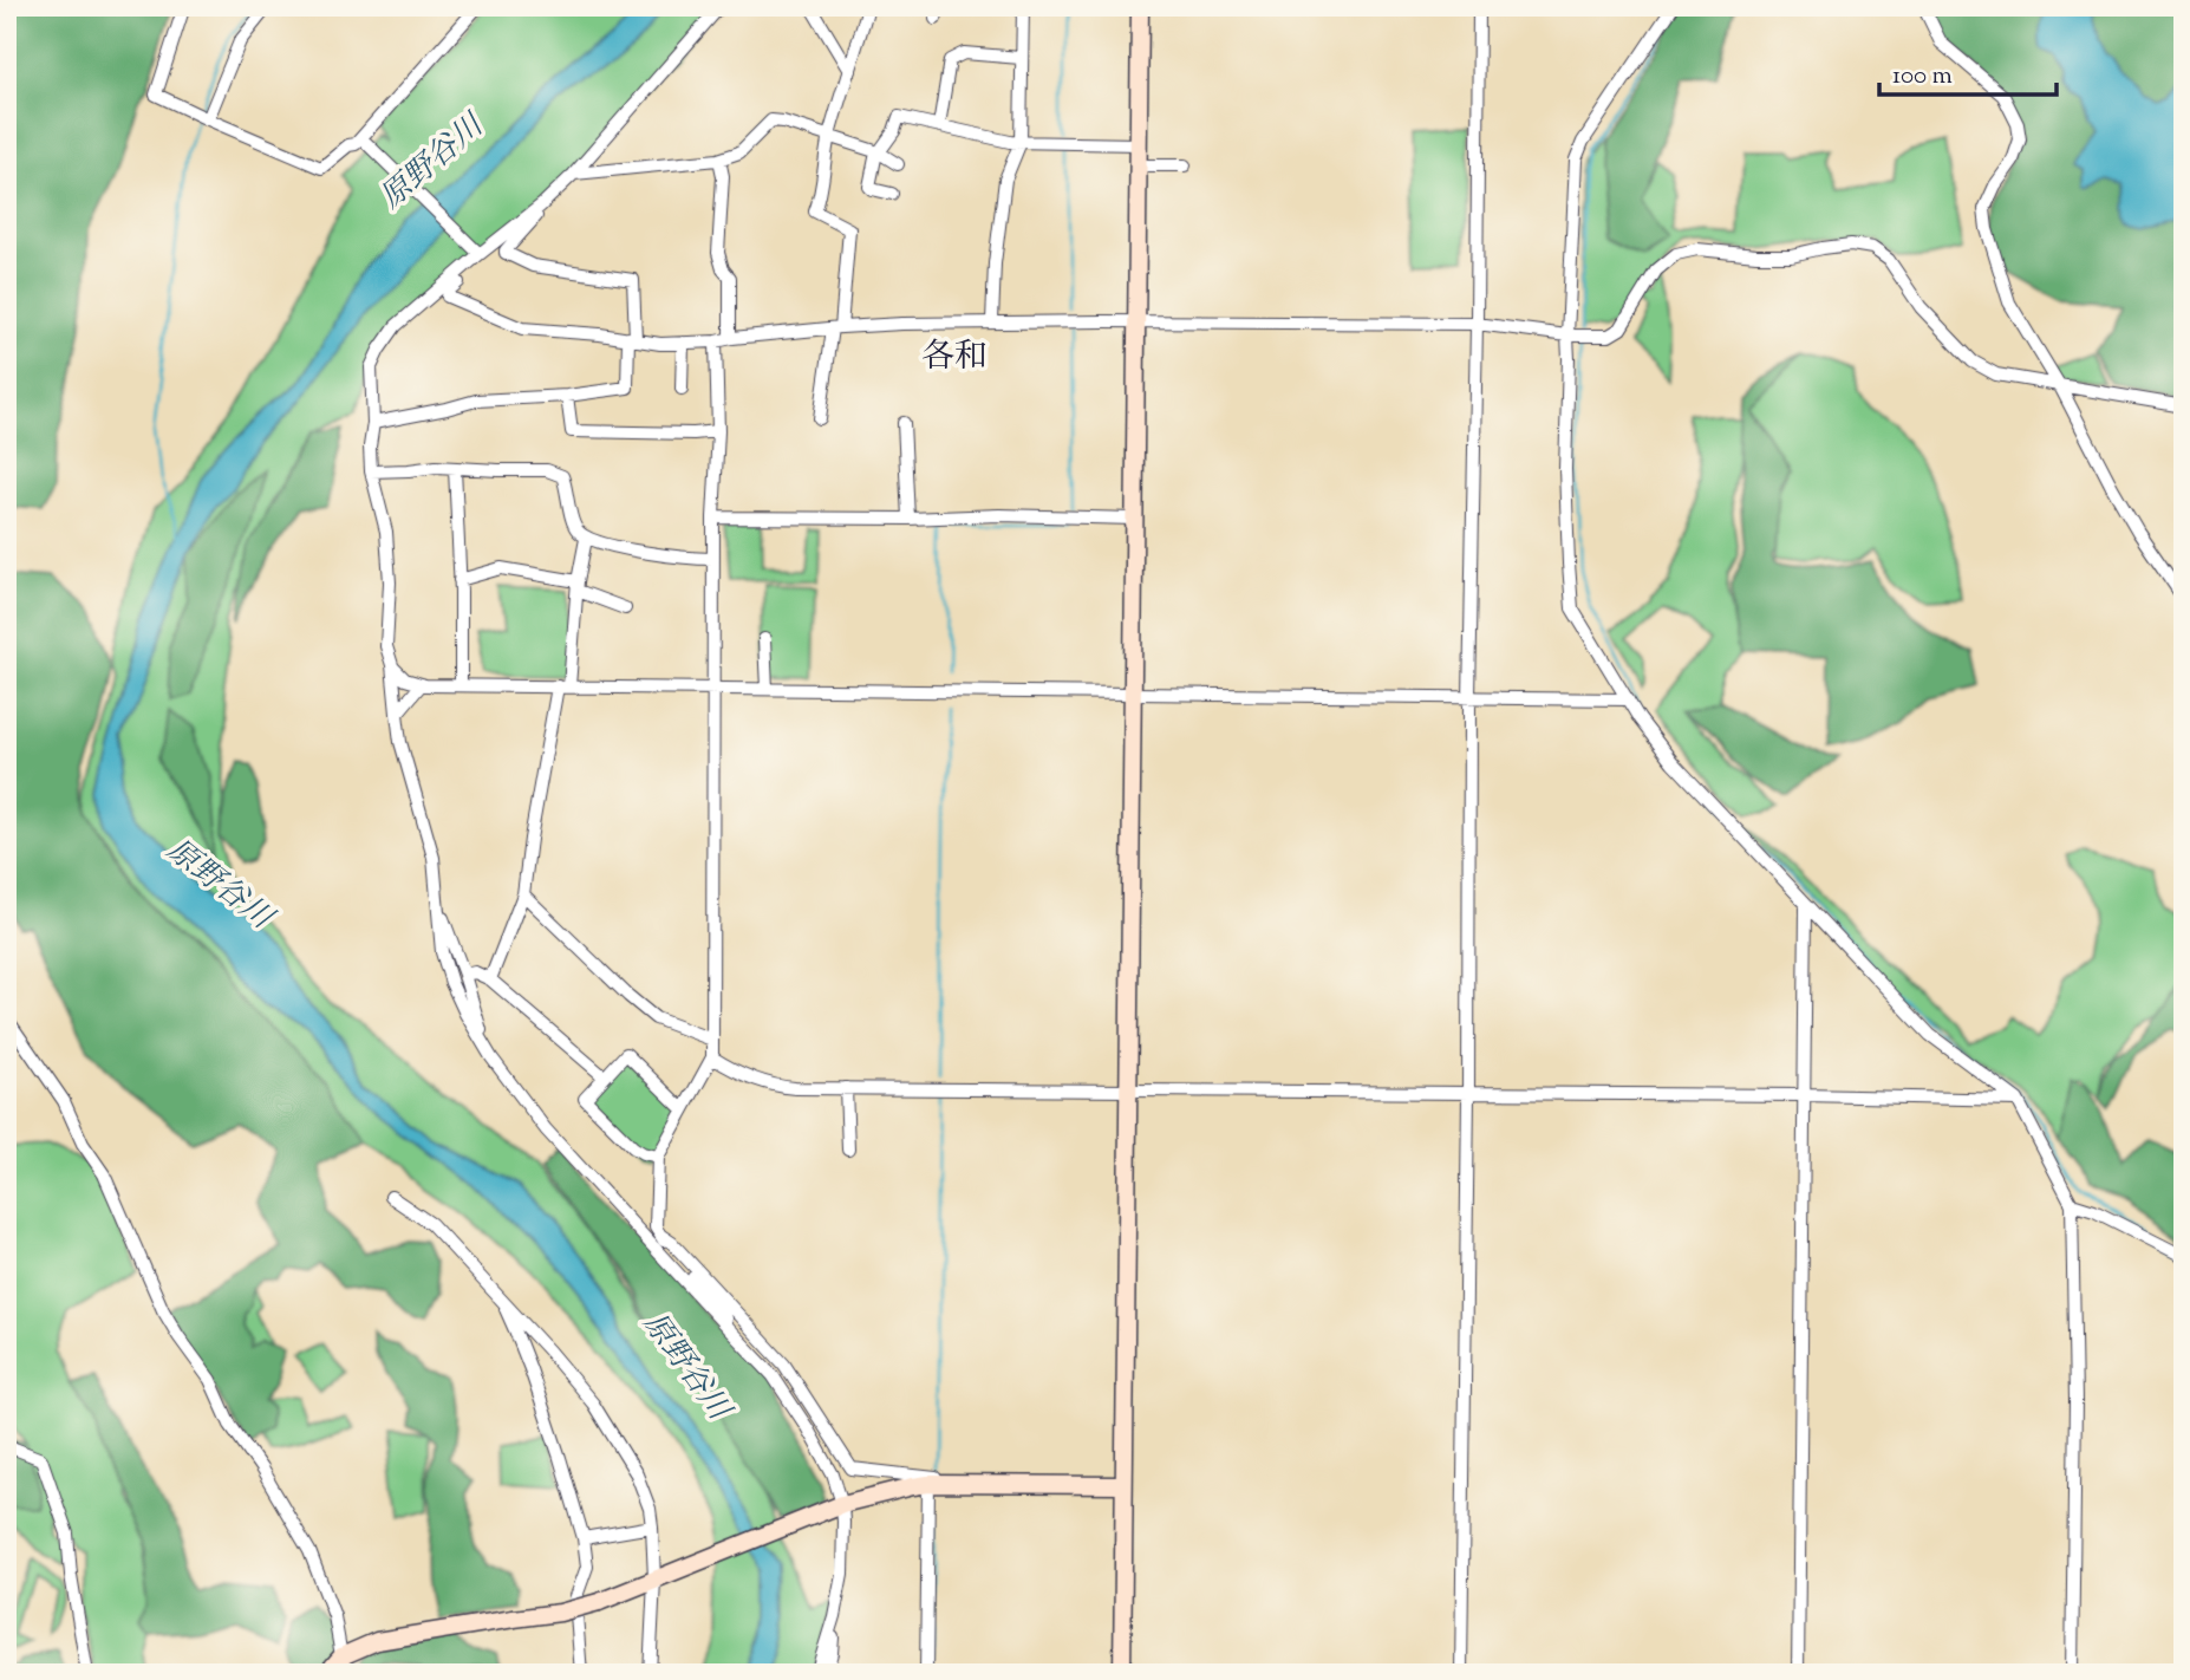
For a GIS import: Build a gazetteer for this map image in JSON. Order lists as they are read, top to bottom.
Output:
{
  "districts": ["各和"],
  "water": ["原野谷川"],
  "scale_bar": "100 m"
}
